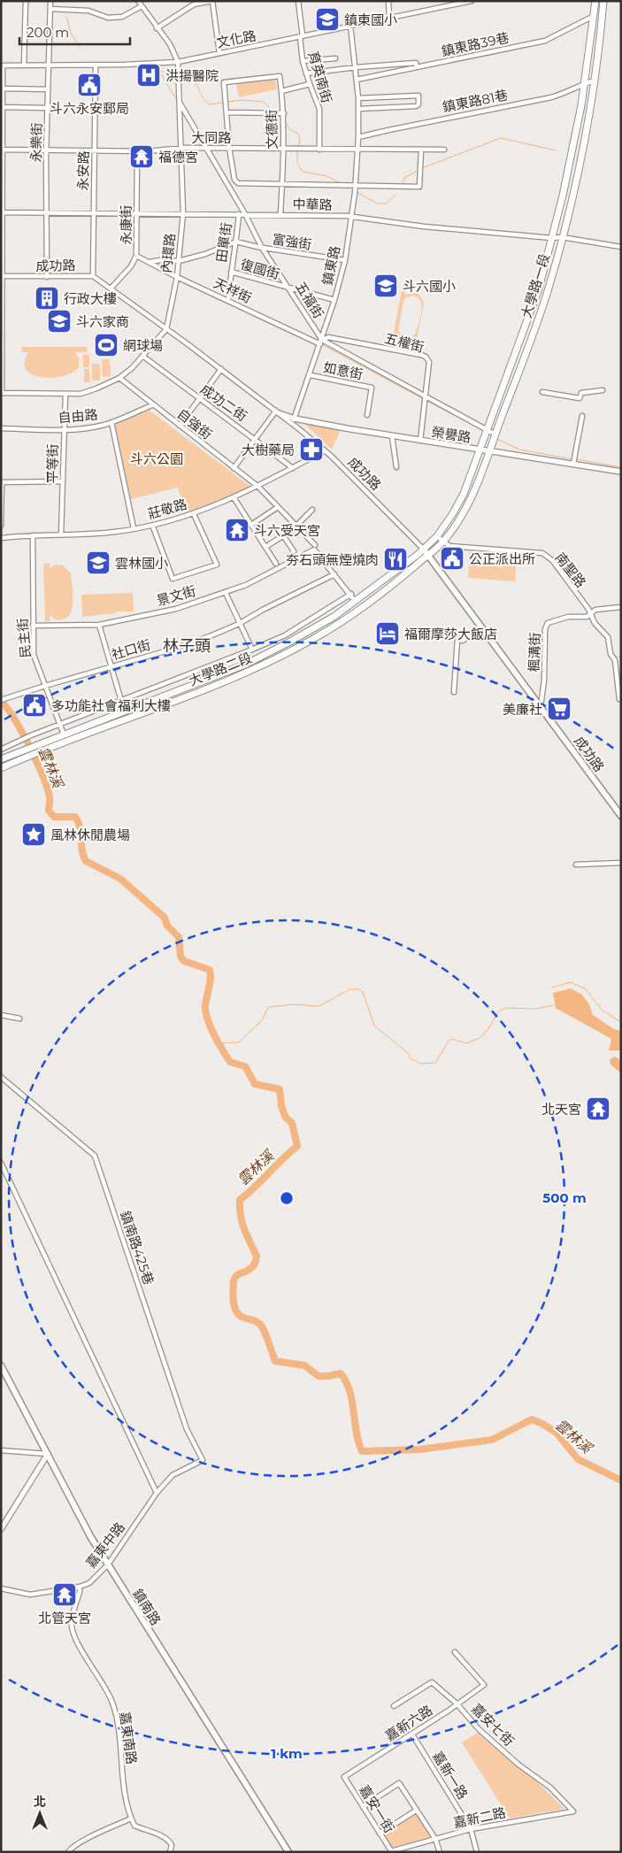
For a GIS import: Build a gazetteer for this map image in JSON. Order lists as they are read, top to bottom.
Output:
{
  "streets": {
    "main road": [
      "成功路",
      "大學路一段",
      "大學路二段",
      "鎮南路"
    ],
    "street": [
      "文化路",
      "鎮東路39巷",
      "育英南街",
      "鎮東路81巷",
      "文德街",
      "大同路",
      "永樂街",
      "永安路",
      "中華路",
      "永康街",
      "富強街",
      "田單街",
      "內環路",
      "鎮東路",
      "復國街",
      "天祥街",
      "五福街",
      "五權街",
      "如意街",
      "成功二街",
      "自由路",
      "自強街",
      "榮譽路",
      "平等街",
      "莊敬路",
      "南聖路",
      "景文街",
      "民主街",
      "社口街",
      "楓溝街",
      "鎮南路425巷",
      "嘉東中路",
      "嘉新六路",
      "嘉安七街",
      "嘉東南路",
      "嘉新一路",
      "嘉安一街",
      "嘉新二路"
    ]
  },
  "crossings": [
    ["文化路", "育英南街"],
    ["文化路", "永樂街"],
    ["文化路", "永安路"],
    ["文化路", "內環路"],
    ["文化路", "鎮東路"],
    ["鎮東路39巷", "鎮東路"],
    ["鎮東路39巷", "大學路一段"],
    ["育英南街", "大同路"],
    ["鎮東路81巷", "鎮東路"],
    ["鎮東路81巷", "大學路一段"],
    ["文德街", "大同路"],
    ["文德街", "中華路"],
    ["大同路", "永樂街"],
    ["大同路", "永安路"],
    ["大同路", "永康街"],
    ["大同路", "內環路"],
    ["大同路", "鎮東路"],
    ["大同路", "五福街"],
    ["永樂街", "中華路"],
    ["永樂街", "成功路"],
    ["永安路", "中華路"],
    ["永安路", "成功路"],
    ["中華路", "永康街"],
    ["中華路", "田單街"],
    ["中華路", "內環路"],
    ["中華路", "鎮東路"],
    ["中華路", "大學路一段"],
    ["中華路", "五福街"],
    ["永康街", "成功路"],
    ["永康街", "天祥街"],
    ["富強街", "田單街"],
    ["富強街", "鎮東路"],
    ["富強街", "五福街"],
    ["田單街", "復國街"],
    ["田單街", "天祥街"],
    ["田單街", "五福街"],
    ["內環路", "成功路"],
    ["內環路", "天祥街"],
    ["內環路", "五福街"],
    ["成功路", "鎮東路"],
    ["成功路", "大學路一段"],
    ["成功路", "榮譽路"],
    ["成功路", "莊敬路"],
    ["成功路", "楓溝街"],
    ["成功路", "大學路二段"],
    ["鎮東路", "復國街"],
    ["鎮東路", "天祥街"],
    ["鎮東路", "五福街"],
    ["鎮東路", "五權街"],
    ["鎮東路", "如意街"],
    ["鎮東路", "榮譽路"],
    ["復國街", "五福街"],
    ["大學路一段", "五福街"],
    ["大學路一段", "榮譽路"],
    ["大學路一段", "南聖路"],
    ["大學路一段", "大學路二段"],
    ["天祥街", "五福街"],
    ["天祥街", "五權街"],
    ["五福街", "五權街"],
    ["五權街", "榮譽路"],
    ["成功二街", "莊敬路"],
    ["自由路", "自強街"],
    ["自由路", "平等街"],
    ["自強街", "莊敬路"],
    ["自強街", "景文街"],
    ["自強街", "社口街"],
    ["自強街", "大學路二段"],
    ["平等街", "莊敬路"],
    ["莊敬路", "民主街"],
    ["南聖路", "楓溝街"],
    ["景文街", "民主街"],
    ["民主街", "社口街"],
    ["民主街", "大學路二段"],
    ["鎮南路425巷", "嘉東中路"],
    ["嘉東中路", "鎮南路"],
    ["嘉東中路", "嘉東南路"],
    ["嘉新六路", "嘉安七街"],
    ["嘉新六路", "嘉新一路"],
    ["嘉新六路", "嘉安一街"],
    ["嘉安七街", "嘉新二路"],
    ["嘉新一路", "嘉新二路"],
    ["嘉安一街", "嘉新二路"]
  ],
  "districts": ["林子頭"],
  "water": ["雲林溪"],
  "parks": ["斗六公園"],
  "places": {
    "school or university": [
      "鎮東國小",
      "斗六國小",
      "斗六家商",
      "雲林國小"
    ],
    "hospital": ["洪揚醫院"],
    "public building": ["斗六永安郵局", "公正派出所", "多功能社會福利大樓"],
    "temple": [
      "福德宮",
      "斗六受天宮",
      "北天宮",
      "北管天宮"
    ],
    "building": ["行政大樓"],
    "sports": ["網球場"],
    "pharmacy": ["大樹藥局"],
    "restaurant": ["夯石頭無煙燒肉"],
    "hotel": ["福爾摩莎大飯店"],
    "supermarket": ["美廉社"],
    "place": ["風林休閒農場"]
  },
  "scale_bar": "200 m",
  "north": "top",
  "rings": ["500 m", "1 km"]
}
